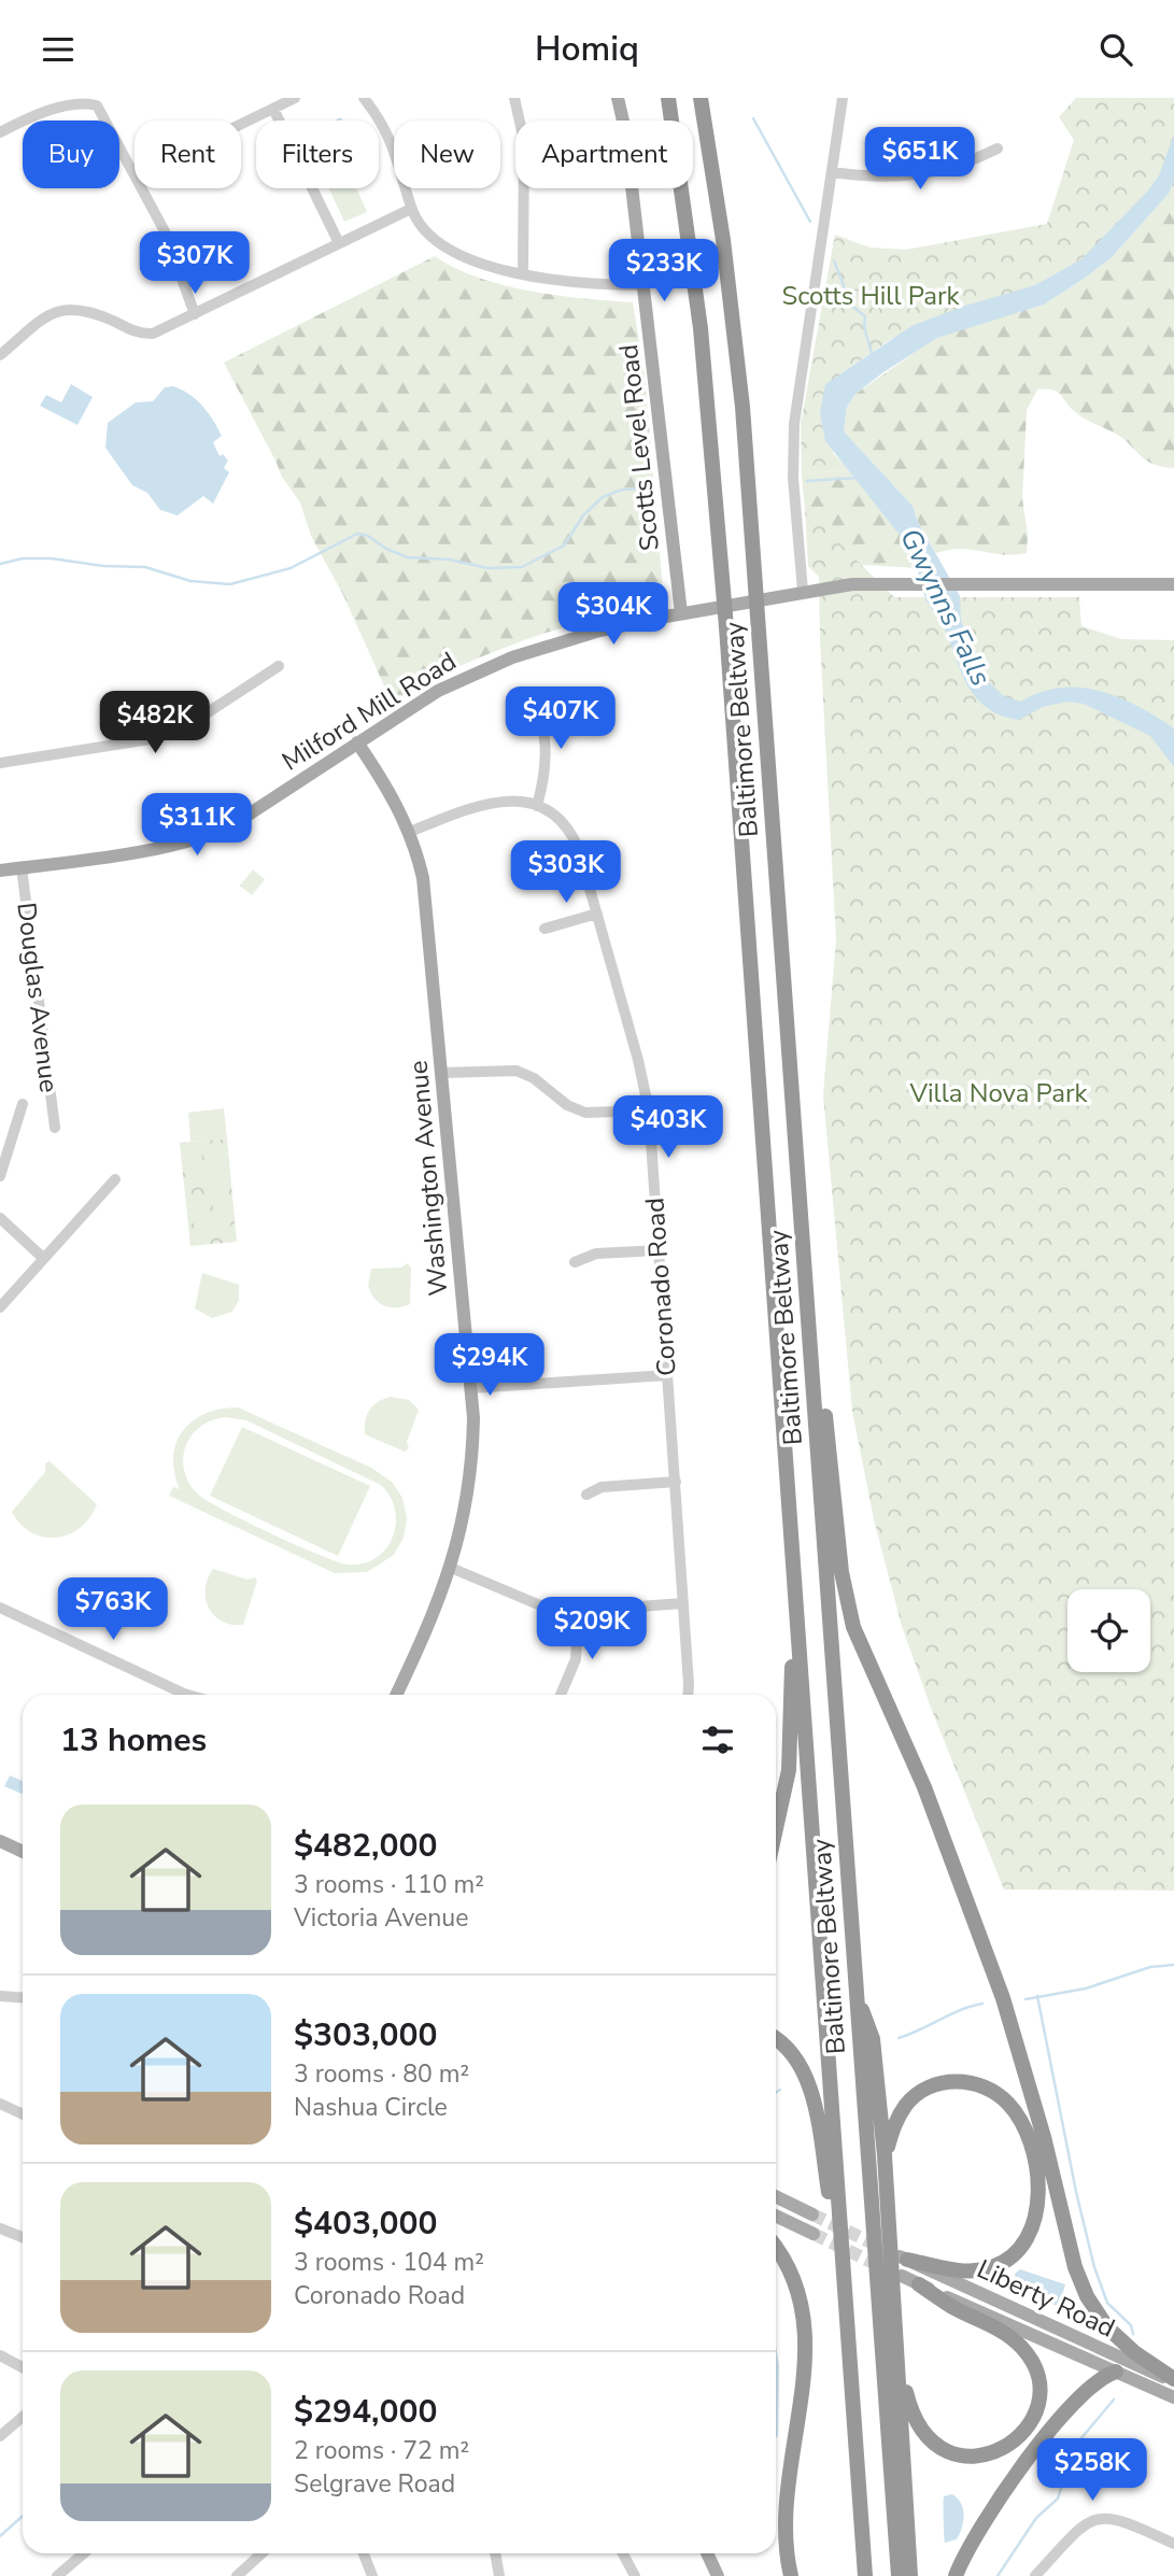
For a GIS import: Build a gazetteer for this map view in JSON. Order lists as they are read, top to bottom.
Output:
{
  "streets": {
    "highway": ["Baltimore Beltway"],
    "main road": [
      "Scotts Level Road",
      "Milford Mill Road",
      "Washington Avenue",
      "Liberty Road"
    ],
    "street": ["Douglas Avenue", "Coronado Road"]
  },
  "crossings": [
    ["Scotts Level Road", "Milford Mill Road"],
    ["Milford Mill Road", "Douglas Avenue"],
    ["Milford Mill Road", "Washington Avenue"]
  ],
  "water": ["Gwynns Falls"],
  "parks": ["Scotts Hill Park", "Villa Nova Park"],
  "page": {
    "header": "Homiq",
    "chip": [
      "Buy",
      "Rent",
      "Filters",
      "New",
      "Apartment"
    ],
    "price": [
      "$651K",
      "$307K",
      "$233K",
      "$304K",
      "$407K",
      "$482K",
      "$311K",
      "$303K",
      "$403K",
      "$294K",
      "$763K",
      "$209K",
      "$258K"
    ],
    "heading": "13 homes",
    "list": [
      {
        "name": "$482,000",
        "note": "3 rooms · 110 m² · Victoria Avenue"
      },
      {
        "name": "$303,000",
        "note": "3 rooms · 80 m² · Nashua Circle"
      },
      {
        "name": "$403,000",
        "note": "3 rooms · 104 m² · Coronado Road"
      },
      {
        "name": "$294,000",
        "note": "2 rooms · 72 m² · Selgrave Road"
      }
    ]
  }
}
